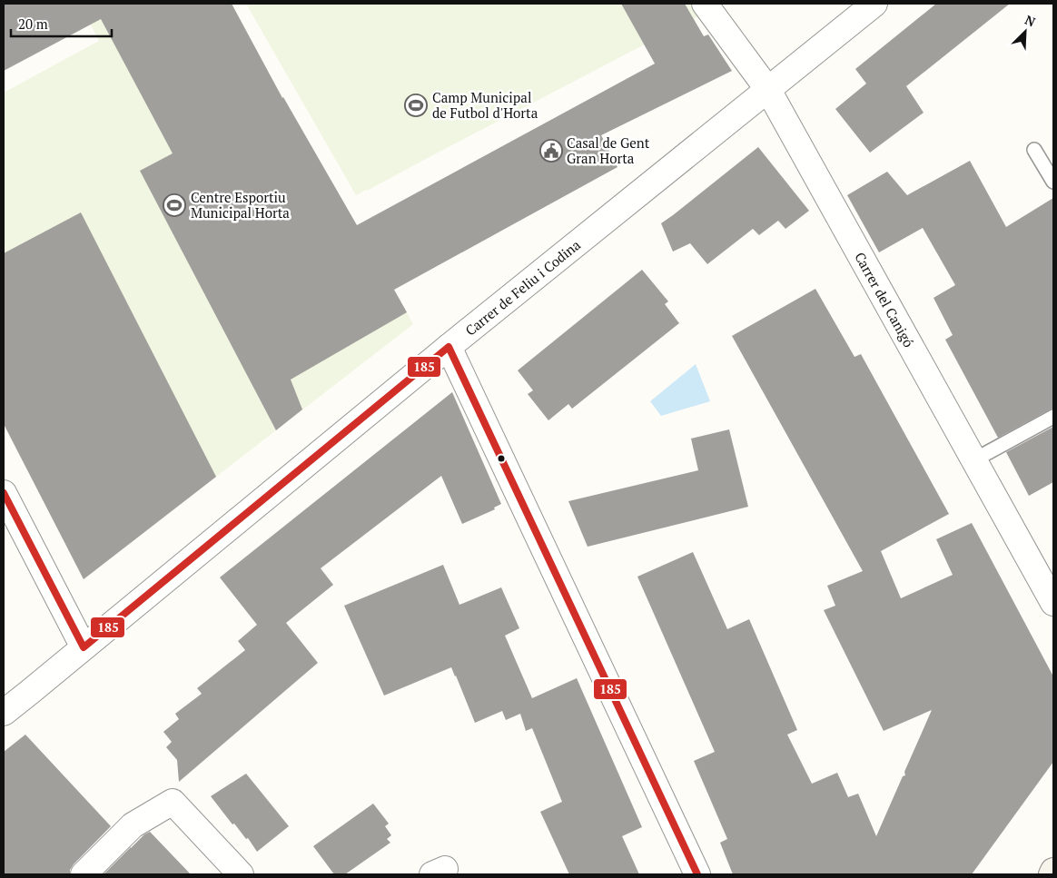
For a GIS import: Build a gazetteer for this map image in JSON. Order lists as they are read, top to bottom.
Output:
{
  "streets": {
    "street": ["Carrer de Feliu i Codina", "Carrer del Canigó"]
  },
  "crossings": [
    ["Carrer de Feliu i Codina", "Carrer del Canigó"]
  ],
  "places": {
    "sports": ["Camp Municipal de Futbol d'Horta", "Centre Esportiu Municipal Horta"],
    "public building": ["Casal de Gent Gran Horta"]
  },
  "lines": ["transit line 185"],
  "scale_bar": "20 m",
  "north": "top right"
}
